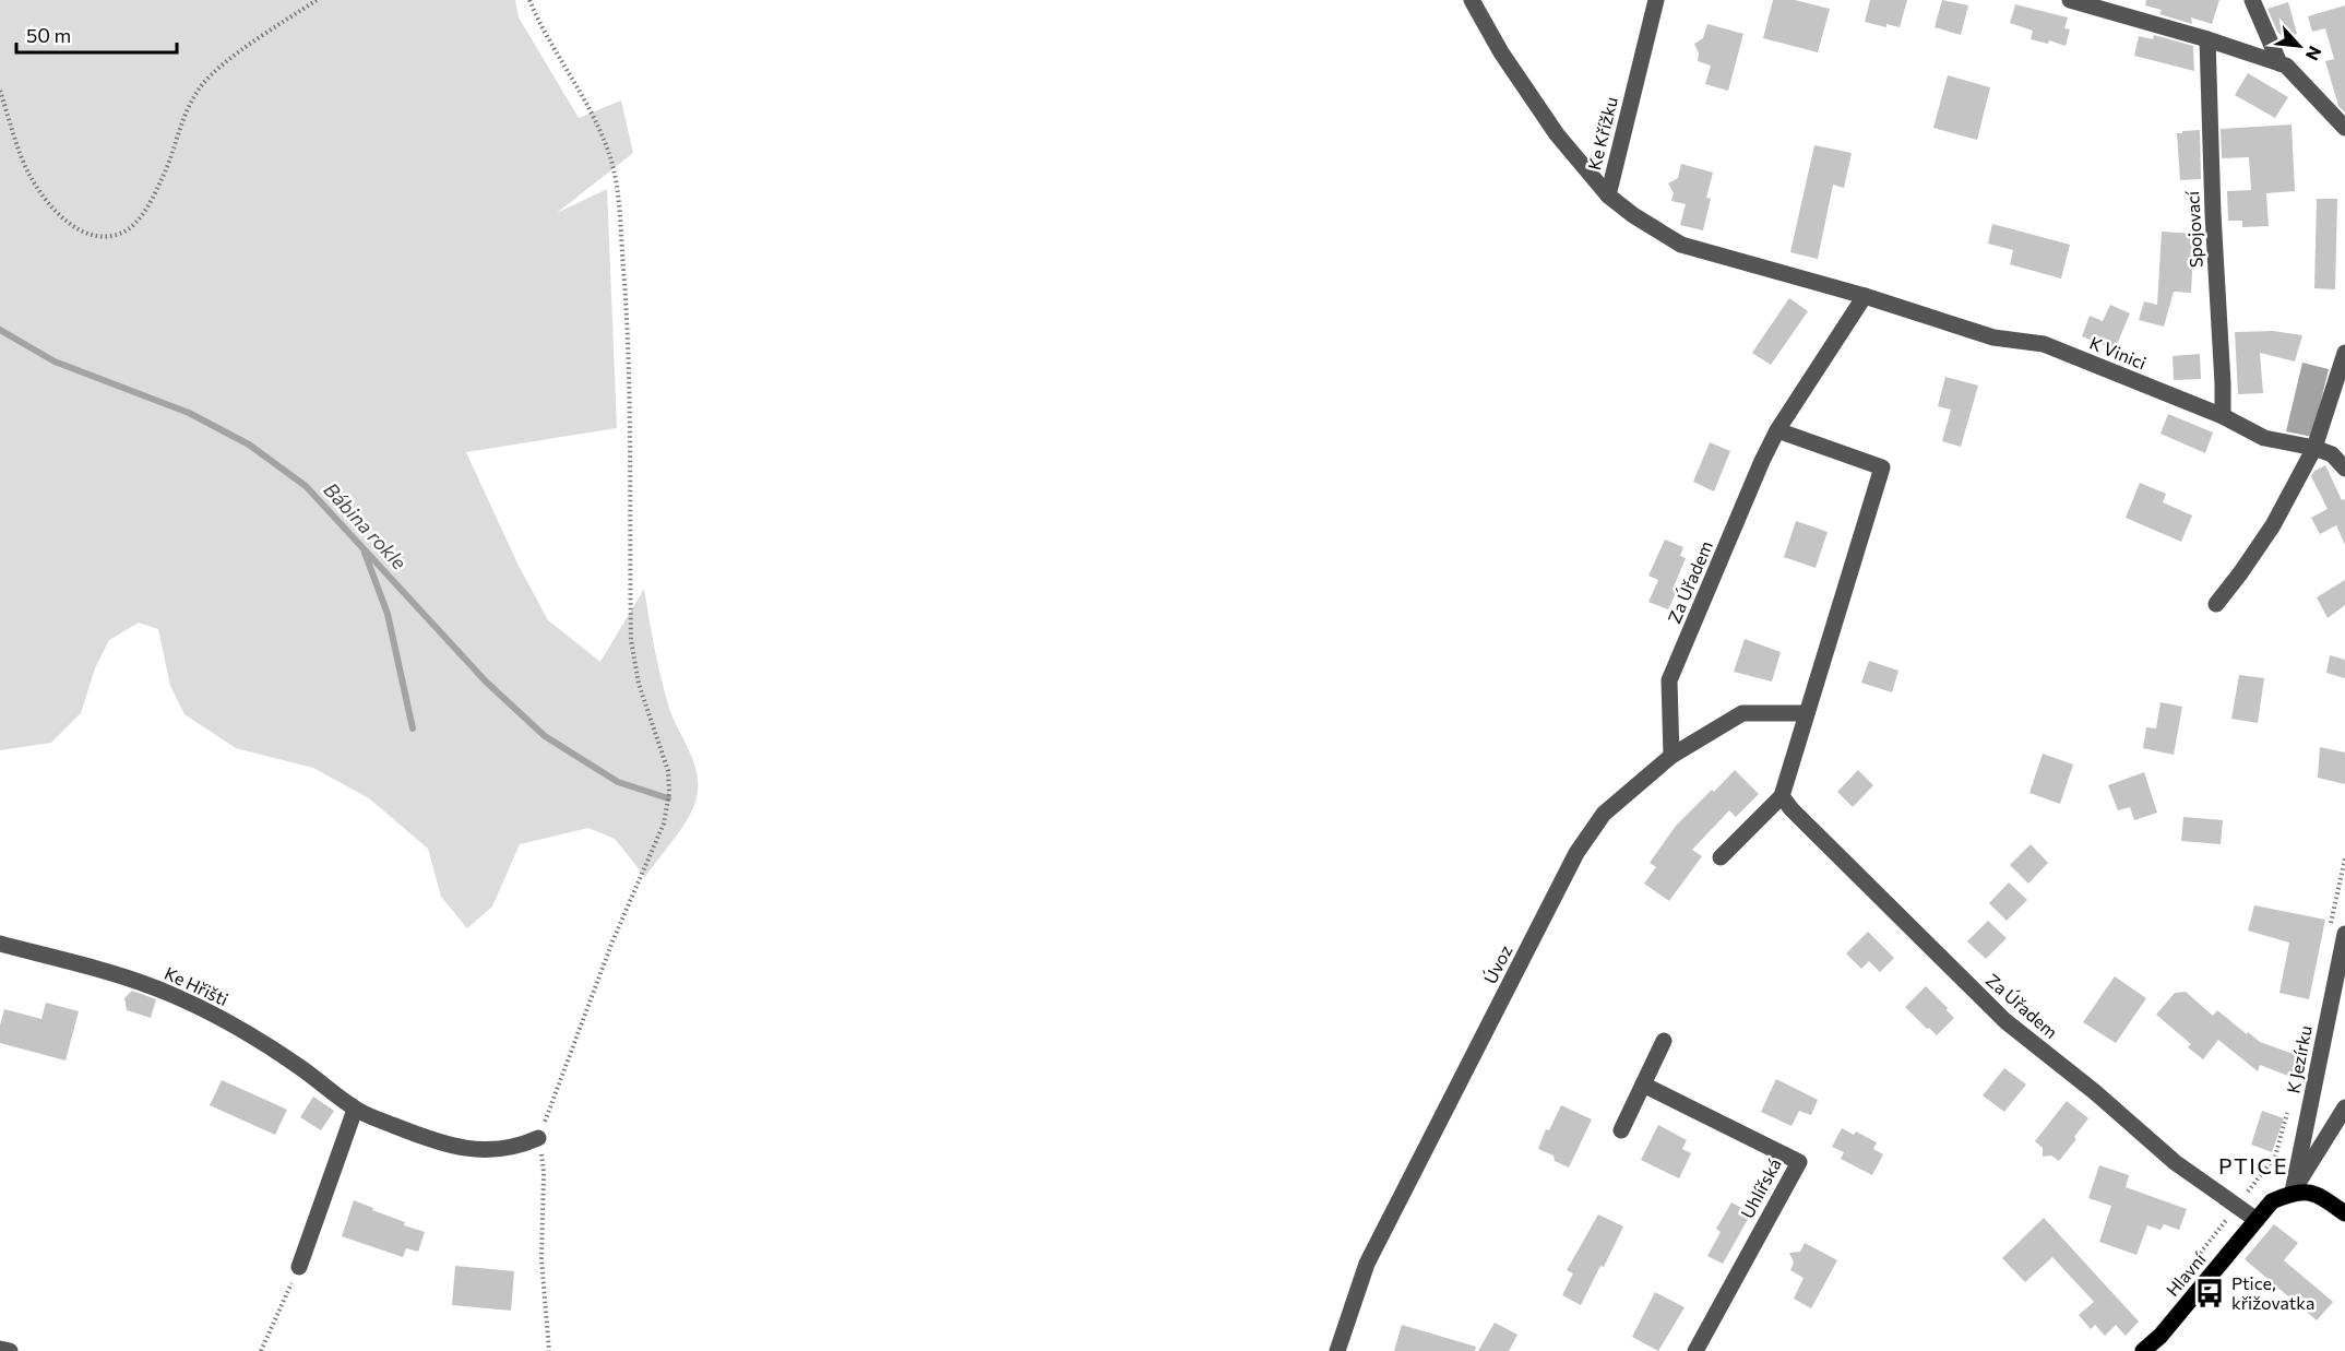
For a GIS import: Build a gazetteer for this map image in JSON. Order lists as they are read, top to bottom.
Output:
{
  "streets": {
    "main road": ["Hlavní"],
    "street": [
      "Ke Křížku",
      "Spojovací",
      "K Vinici",
      "Za Úřadem",
      "Úvoz",
      "Ke Hřišti",
      "K Jezírku",
      "Uhlířská"
    ]
  },
  "crossings": [
    ["Ke Křížku", "K Vinici"],
    ["Ke Křížku", "Za Úřadem"],
    ["Spojovací", "K Vinici"],
    ["K Vinici", "Za Úřadem"],
    ["Za Úřadem", "Úvoz"],
    ["Za Úřadem", "Hlavní"],
    ["K Jezírku", "Hlavní"]
  ],
  "districts": ["PTICE"],
  "water": ["Bábina rokle"],
  "places": {
    "bus stop": ["Ptice, křižovatka"]
  },
  "scale_bar": "50 m",
  "north": "bottom right"
}
